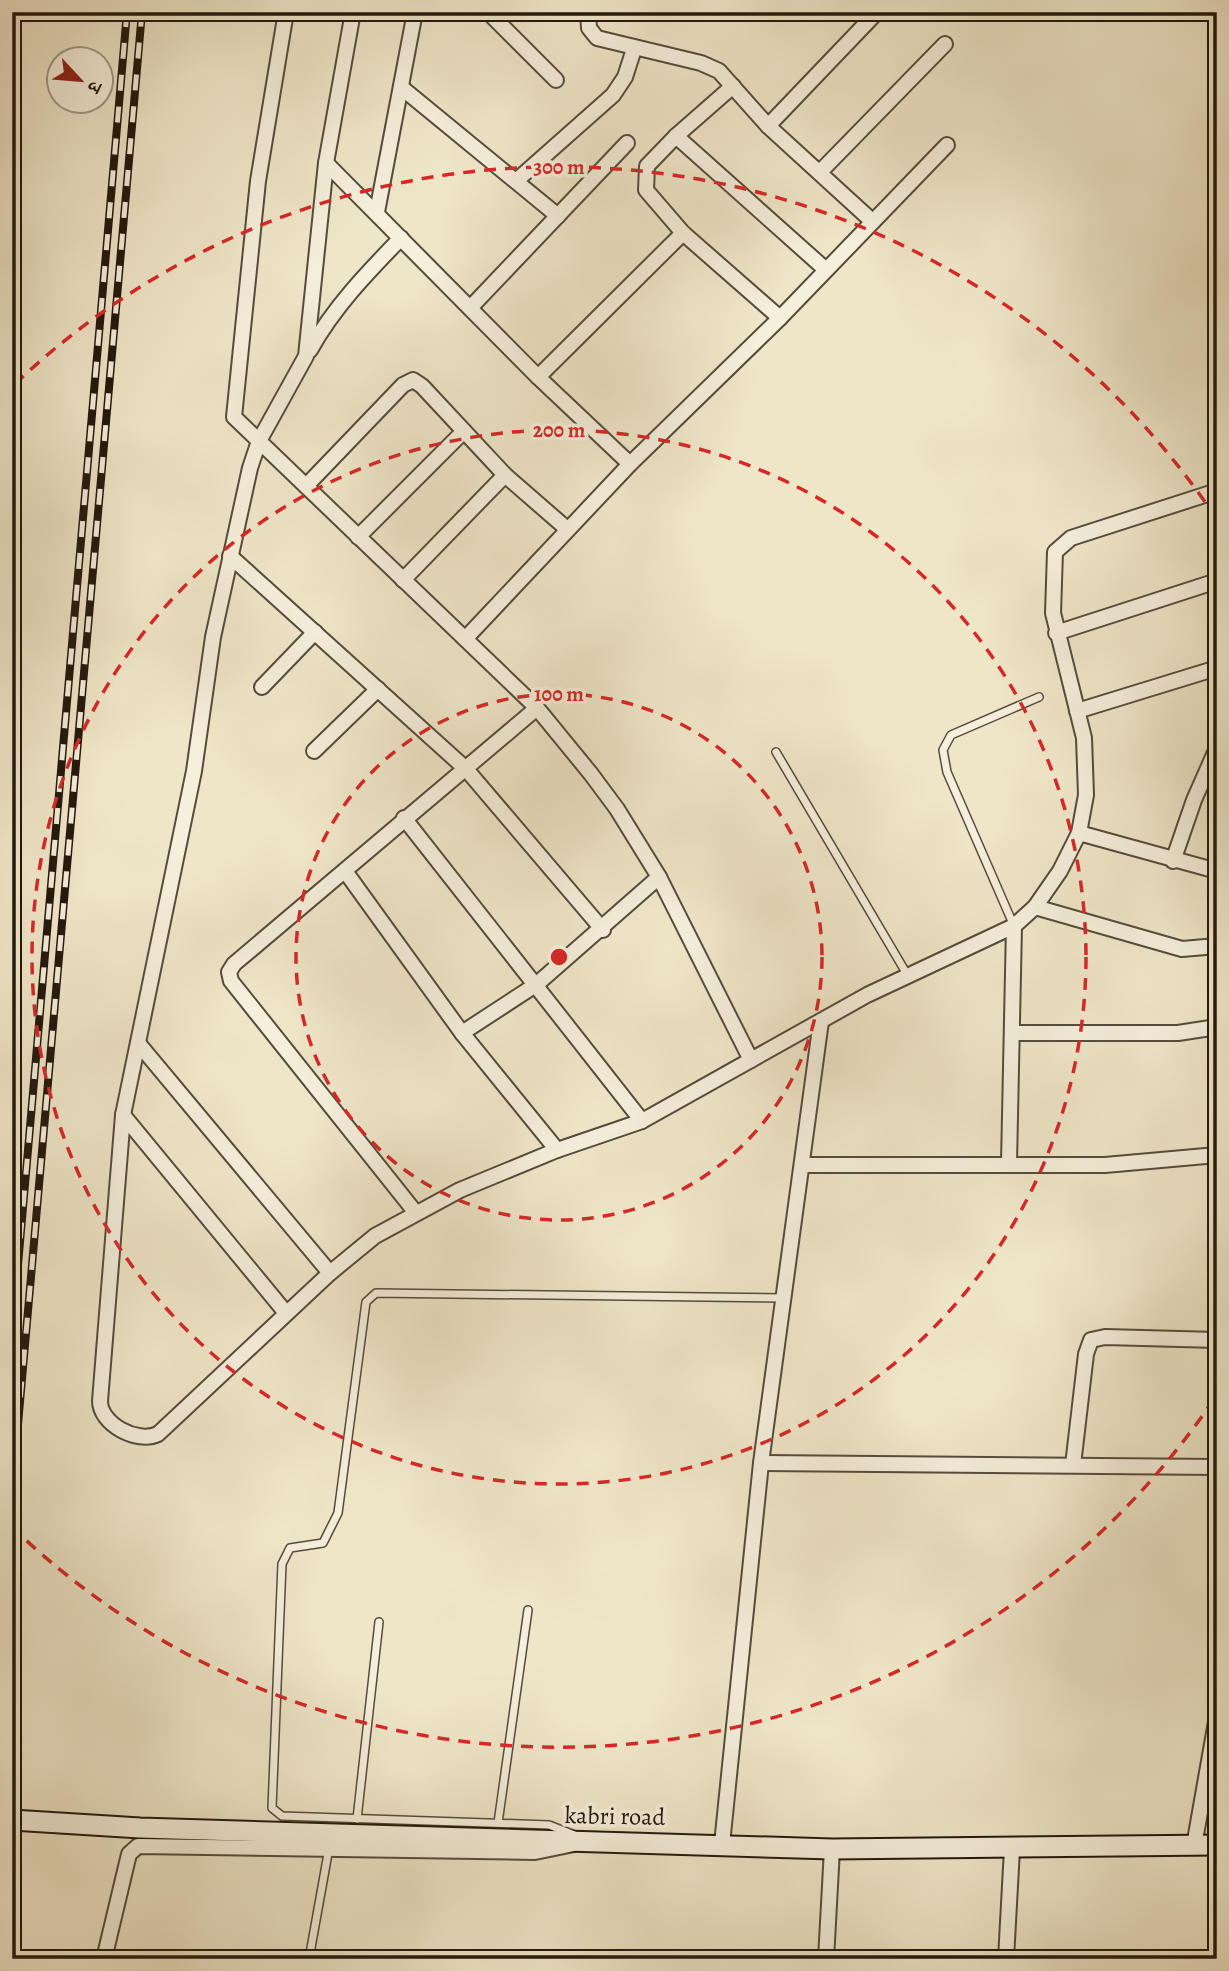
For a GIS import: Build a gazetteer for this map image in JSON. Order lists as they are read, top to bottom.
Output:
{
  "streets": {
    "street": ["kabri road"]
  },
  "north": "bottom right",
  "rings": ["300 m", "200 m", "100 m"]
}
